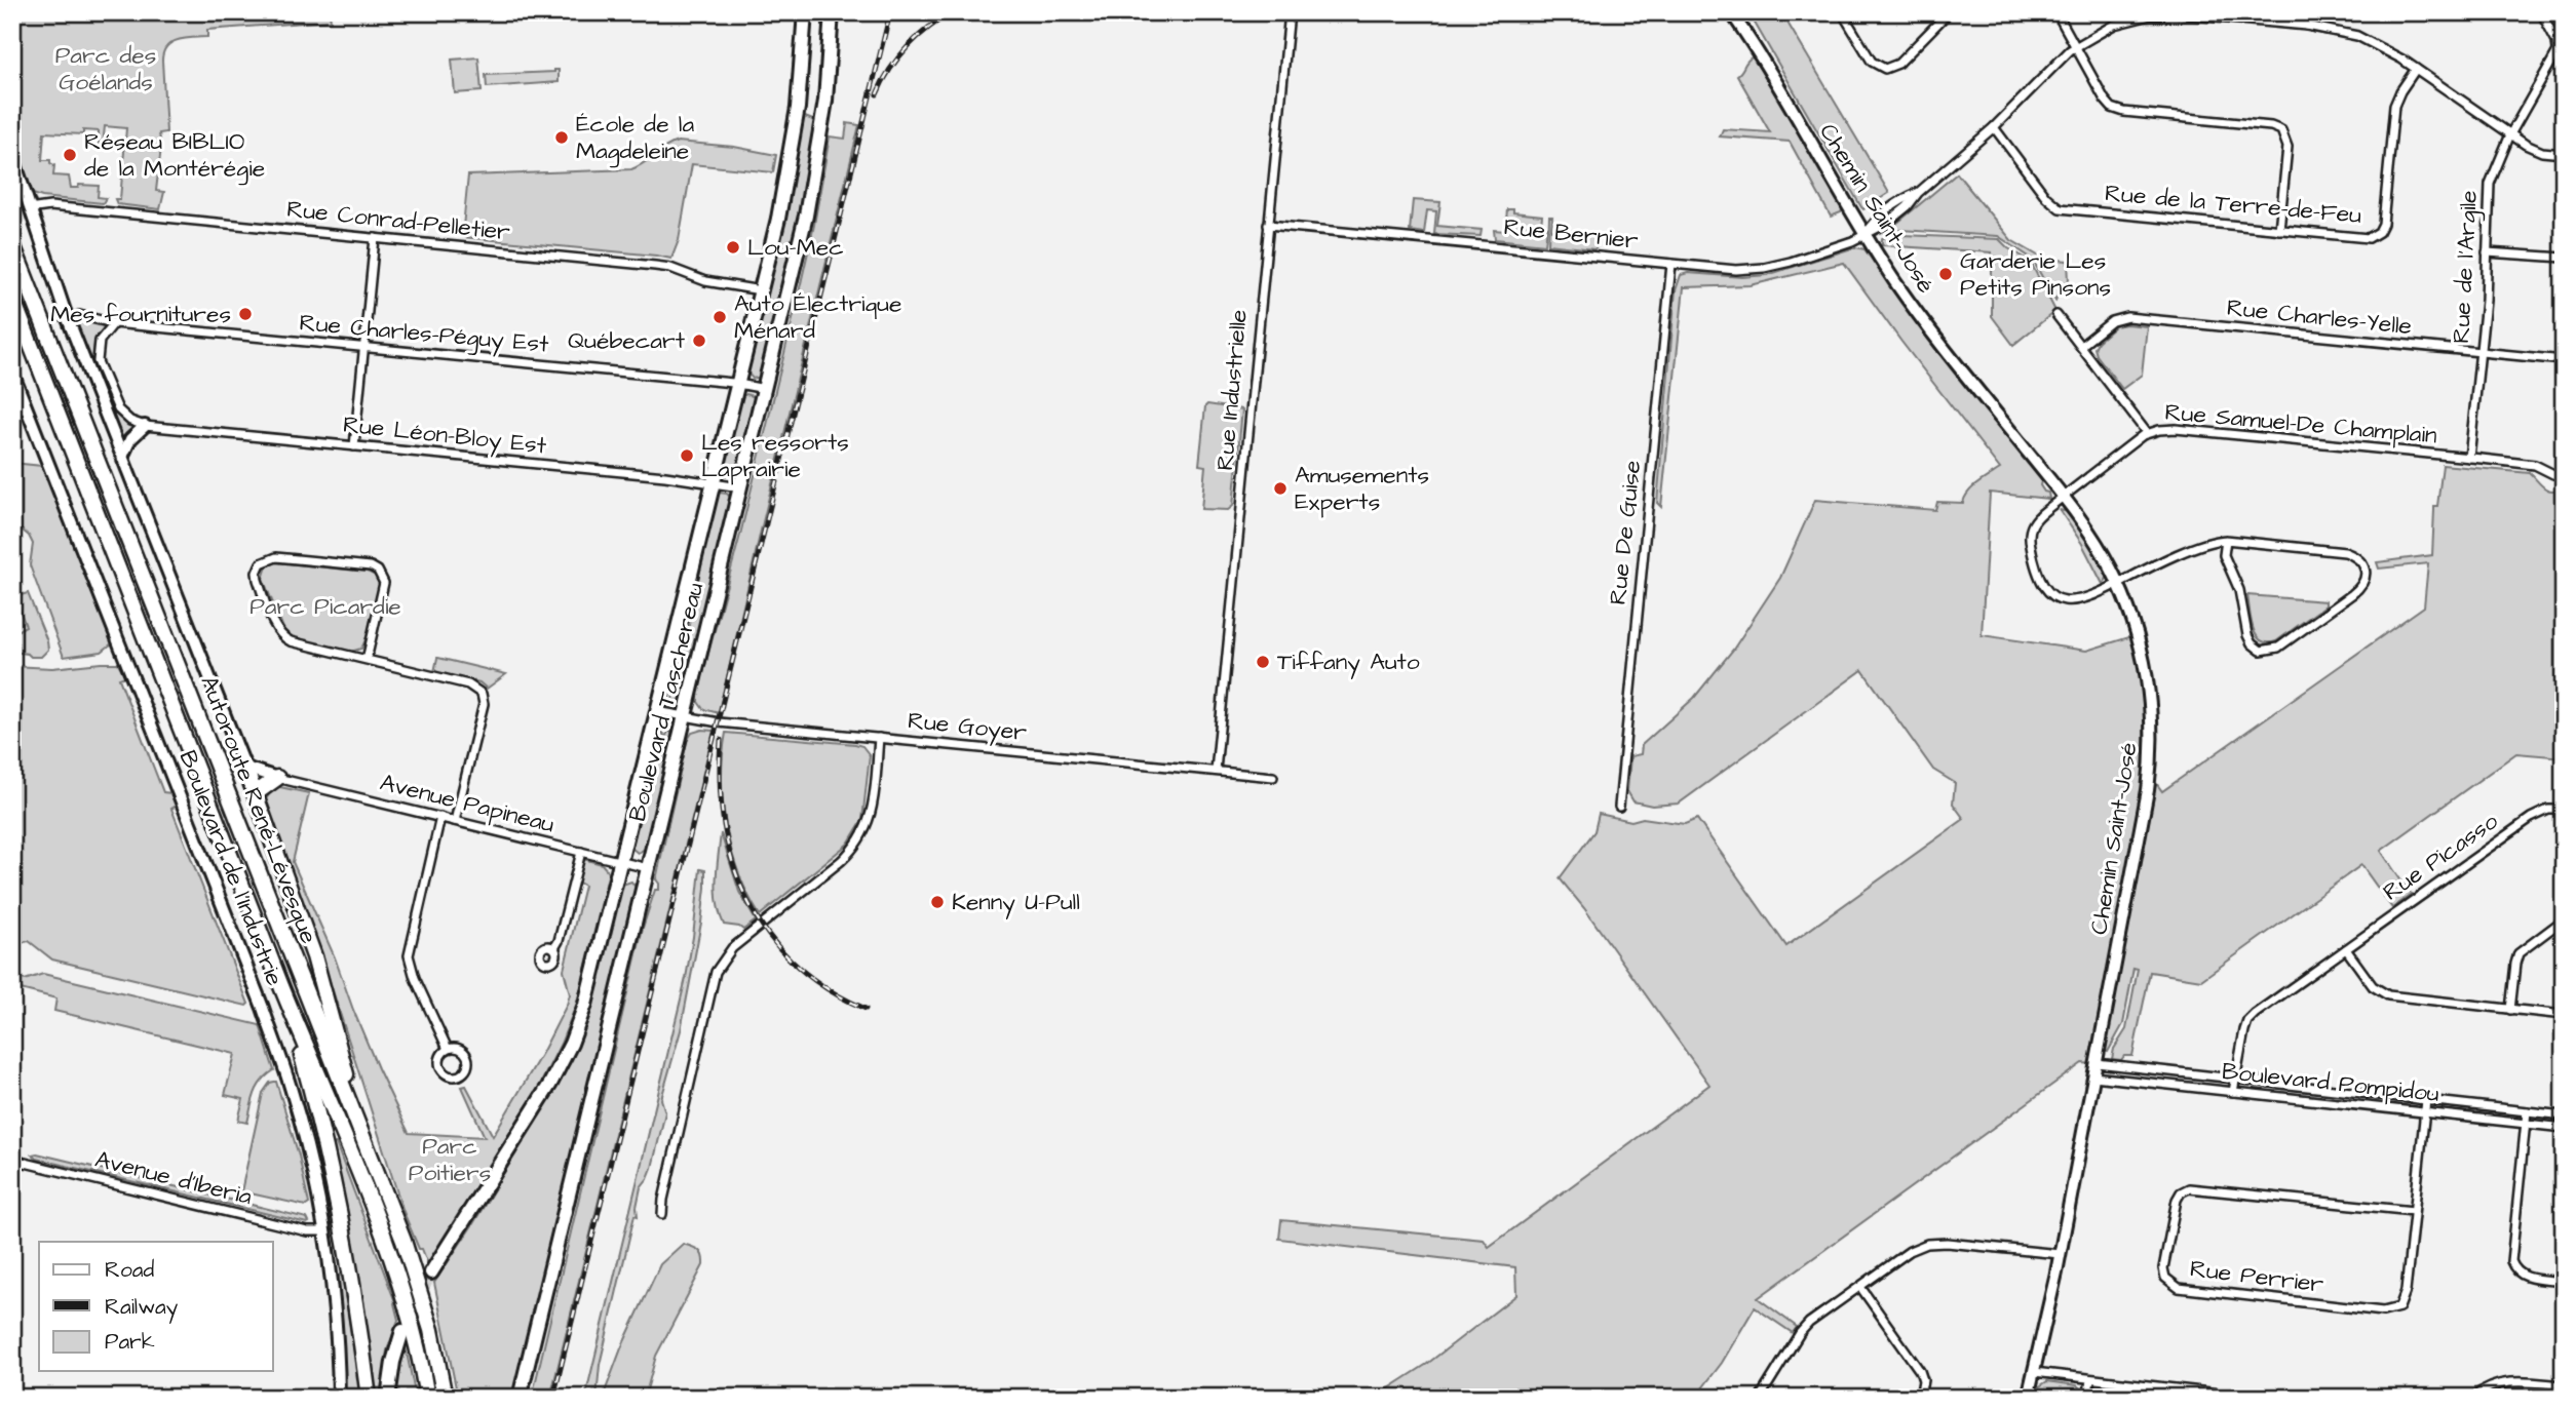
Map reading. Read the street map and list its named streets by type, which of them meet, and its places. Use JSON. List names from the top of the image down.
{
  "streets": {
    "highway": ["Autoroute René-Lévesque"],
    "main road": ["Boulevard Taschereau"],
    "street": [
      "Rue de la Terre-de-Feu",
      "Chemin Saint-José",
      "Rue Conrad-Pelletier",
      "Rue Bernier",
      "Rue de l'Argile",
      "Rue Charles-Yelle",
      "Rue Charles-Péguy Est",
      "Rue Industrielle",
      "Rue Samuel-De Champlain",
      "Rue Léon-Bloy Est",
      "Rue De Guise",
      "Rue Goyer",
      "Avenue Papineau",
      "Rue Picasso",
      "Boulevard de l'Industrie",
      "Boulevard Pompidou",
      "Avenue d'Iberia",
      "Rue Perrier"
    ]
  },
  "crossings": [
    ["Rue de la Terre-de-Feu", "Rue Bernier"],
    ["Chemin Saint-José", "Rue Bernier"],
    ["Chemin Saint-José", "Rue Samuel-De Champlain"],
    ["Chemin Saint-José", "Boulevard Pompidou"],
    ["Rue Conrad-Pelletier", "Boulevard Taschereau"],
    ["Rue Bernier", "Rue de l'Argile"],
    ["Rue Bernier", "Rue Industrielle"],
    ["Rue Bernier", "Rue De Guise"],
    ["Rue de l'Argile", "Rue Charles-Yelle"],
    ["Rue de l'Argile", "Rue Samuel-De Champlain"],
    ["Rue Charles-Péguy Est", "Boulevard Taschereau"],
    ["Rue Industrielle", "Rue Goyer"],
    ["Rue Léon-Bloy Est", "Boulevard Taschereau"],
    ["Boulevard Taschereau", "Rue Goyer"],
    ["Boulevard Taschereau", "Avenue Papineau"],
    ["Rue Picasso", "Boulevard Pompidou"],
    ["Boulevard de l'Industrie", "Avenue d'Iberia"],
    ["Boulevard Pompidou", "Rue Perrier"]
  ],
  "parks": ["Parc des Goélands", "Parc Picardie", "Parc Poitiers"],
  "places": [
    "École de la Magdeleine",
    "Réseau BIBLIO de la Montérégie",
    "Lou-Mec",
    "Garderie Les Petits Pinsons",
    "Mes fournitures",
    "Auto Électrique Ménard",
    "Québecart",
    "Les ressorts Laprairie",
    "Amusements Experts",
    "Tiffany Auto",
    "Kenny U-Pull"
  ],
  "legend": ["Road", "Railway", "Park"]
}
